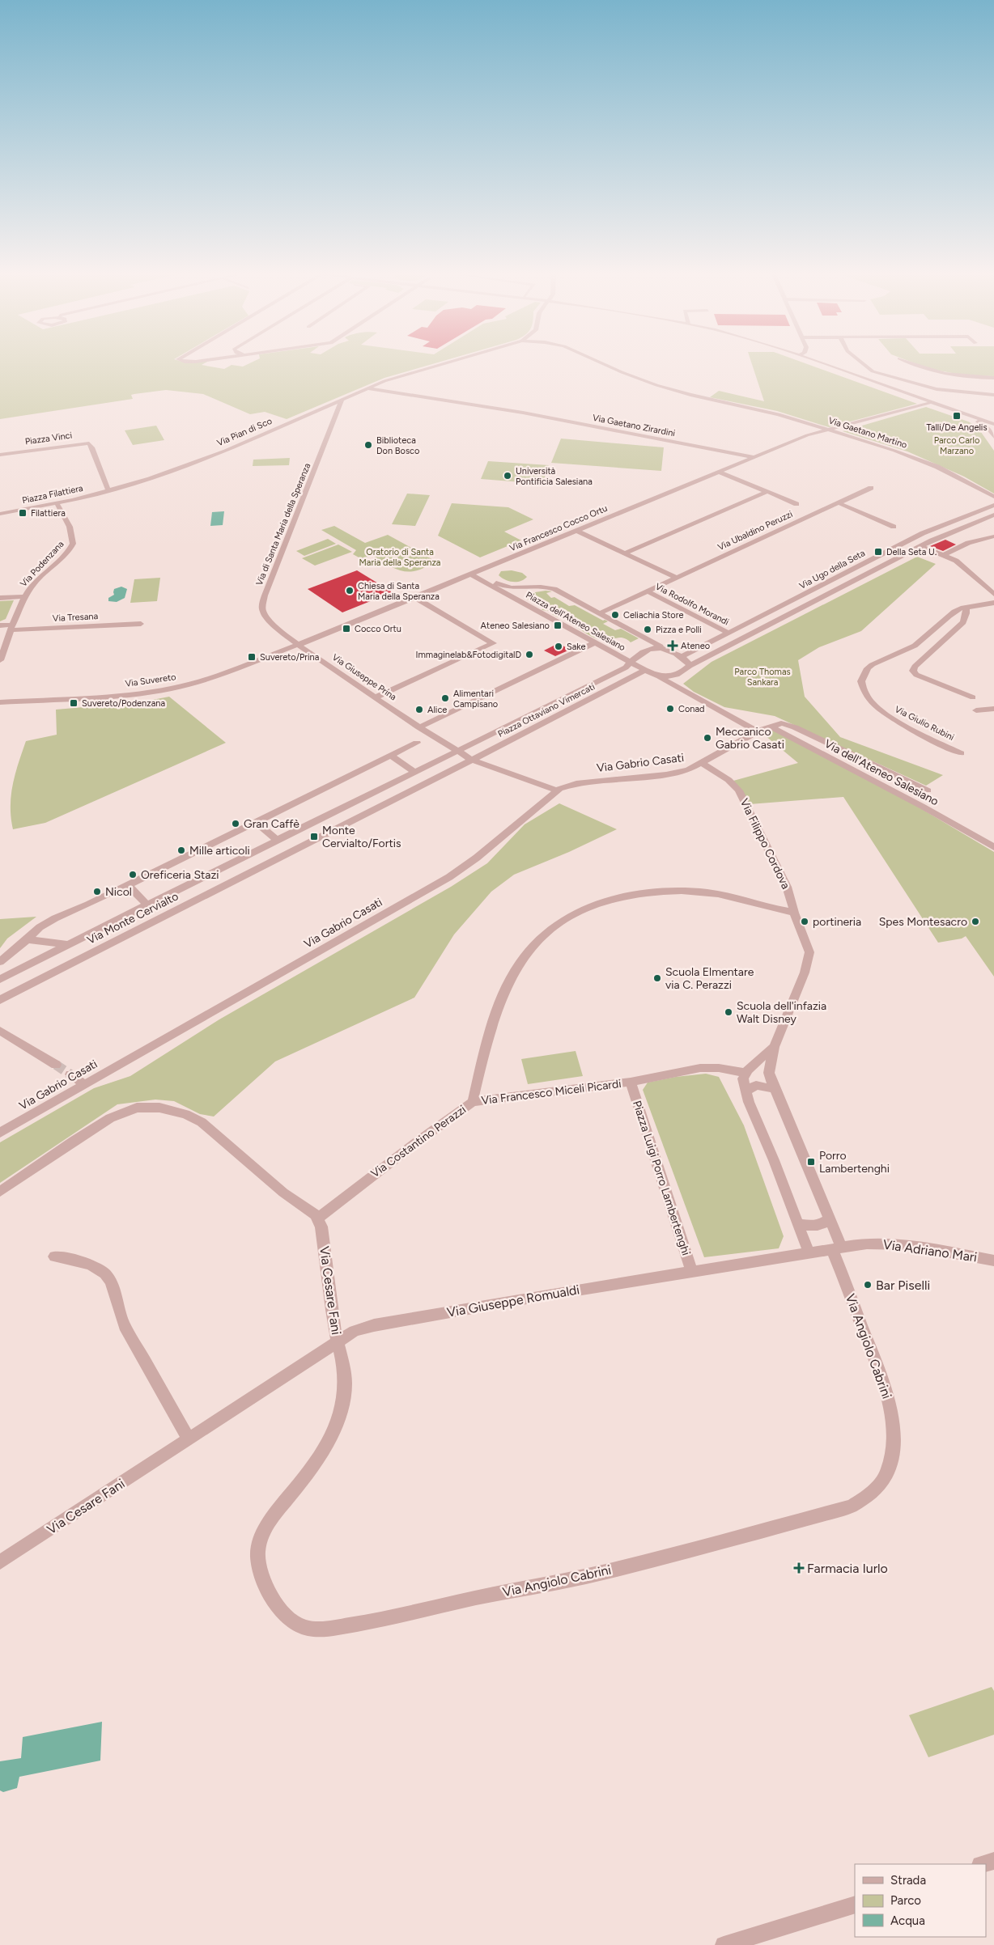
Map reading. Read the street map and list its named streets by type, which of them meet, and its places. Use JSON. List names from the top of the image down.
{
  "streets": {
    "street": [
      "Via Gaetano Zirardini",
      "Via Pian di Sco",
      "Via Gaetano Martino",
      "Piazza Vinci",
      "Piazza Filattiera",
      "Via di Santa Maria della Speranza",
      "Via Francesco Cocco Ortu",
      "Via Ubaldino Peruzzi",
      "Via Podenzana",
      "Via Ugo della Seta",
      "Via Rodolfo Morandi",
      "Via Tresana",
      "Piazza dell'Ateneo Salesiano",
      "Via Giuseppe Prina",
      "Via Suvereto",
      "Piazza Ottaviano Vimercati",
      "Via Giulio Rubini",
      "Via Gabrio Casati",
      "Via dell'Ateneo Salesiano",
      "Via Filippo Cordova",
      "Via Monte Cervialto",
      "Via Francesco Miceli Picardi",
      "Via Costantino Perazzi",
      "Piazza Luigi Porro Lambertenghi",
      "Via Adriano Mari",
      "Via Cesare Fani",
      "Via Giuseppe Romualdi",
      "Via Angiolo Cabrini"
    ]
  },
  "crossings": [
    ["Via Gaetano Zirardini", "Via Pian di Sco"],
    ["Via Gaetano Zirardini", "Via Francesco Cocco Ortu"],
    ["Via Pian di Sco", "Piazza Vinci"],
    ["Via Pian di Sco", "Piazza Filattiera"],
    ["Via Pian di Sco", "Via di Santa Maria della Speranza"],
    ["Via Gaetano Martino", "Via Francesco Cocco Ortu"],
    ["Piazza Vinci", "Piazza Filattiera"],
    ["Piazza Filattiera", "Via Podenzana"],
    ["Via di Santa Maria della Speranza", "Via Francesco Cocco Ortu"],
    ["Via di Santa Maria della Speranza", "Via Giuseppe Prina"],
    ["Via di Santa Maria della Speranza", "Via Suvereto"],
    ["Via Francesco Cocco Ortu", "Piazza dell'Ateneo Salesiano"],
    ["Via Francesco Cocco Ortu", "Via Giuseppe Prina"],
    ["Via Francesco Cocco Ortu", "Via Suvereto"],
    ["Via Ubaldino Peruzzi", "Via Rodolfo Morandi"],
    ["Via Ubaldino Peruzzi", "Piazza dell'Ateneo Salesiano"],
    ["Via Podenzana", "Via Tresana"],
    ["Via Ugo della Seta", "Via Rodolfo Morandi"],
    ["Via Ugo della Seta", "Piazza dell'Ateneo Salesiano"],
    ["Piazza dell'Ateneo Salesiano", "Piazza Ottaviano Vimercati"],
    ["Via Giuseppe Prina", "Via Suvereto"],
    ["Piazza Ottaviano Vimercati", "Via Monte Cervialto"],
    ["Via Gabrio Casati", "Via Filippo Cordova"],
    ["Via Filippo Cordova", "Via Costantino Perazzi"],
    ["Via Francesco Miceli Picardi", "Via Costantino Perazzi"],
    ["Via Francesco Miceli Picardi", "Piazza Luigi Porro Lambertenghi"],
    ["Via Costantino Perazzi", "Via Cesare Fani"],
    ["Piazza Luigi Porro Lambertenghi", "Via Giuseppe Romualdi"],
    ["Via Adriano Mari", "Via Angiolo Cabrini"],
    ["Via Cesare Fani", "Via Giuseppe Romualdi"],
    ["Via Cesare Fani", "Via Angiolo Cabrini"],
    ["Via Giuseppe Romualdi", "Via Angiolo Cabrini"]
  ],
  "parks": ["Parco Carlo Marzano", "Oratorio di Santa Maria della Speranza", "Parco Thomas Sankara"],
  "places": {
    "transit": [
      "Talli/De Angelis",
      "Filattiera",
      "Della Seta U.",
      "Ateneo Salesiano",
      "Cocco Ortu",
      "Suvereto/Prina",
      "Suvereto/Podenzana",
      "Monte Cervialto/Fortis",
      "Porro Lambertenghi"
    ],
    "other": [
      "Biblioteca Don Bosco",
      "Università Pontificia Salesiana",
      "Chiesa di Santa Maria della Speranza",
      "Celiachia Store",
      "Pizza e Polli",
      "Sake",
      "Immaginelab&FotodigitalD",
      "Alimentari Campisano",
      "Conad",
      "Alice",
      "Meccanico Gabrio Casati",
      "Gran Caffè",
      "Mille articoli",
      "Oreficeria Stazi",
      "Nicol",
      "portineria",
      "Spes Montesacro",
      "Scuola Elmentare via C. Perazzi",
      "Scuola dell'infazia Walt Disney",
      "Bar Piselli"
    ],
    "health": ["Ateneo", "Farmacia Iurlo"]
  },
  "legend": ["Strada", "Parco", "Acqua"]
}
